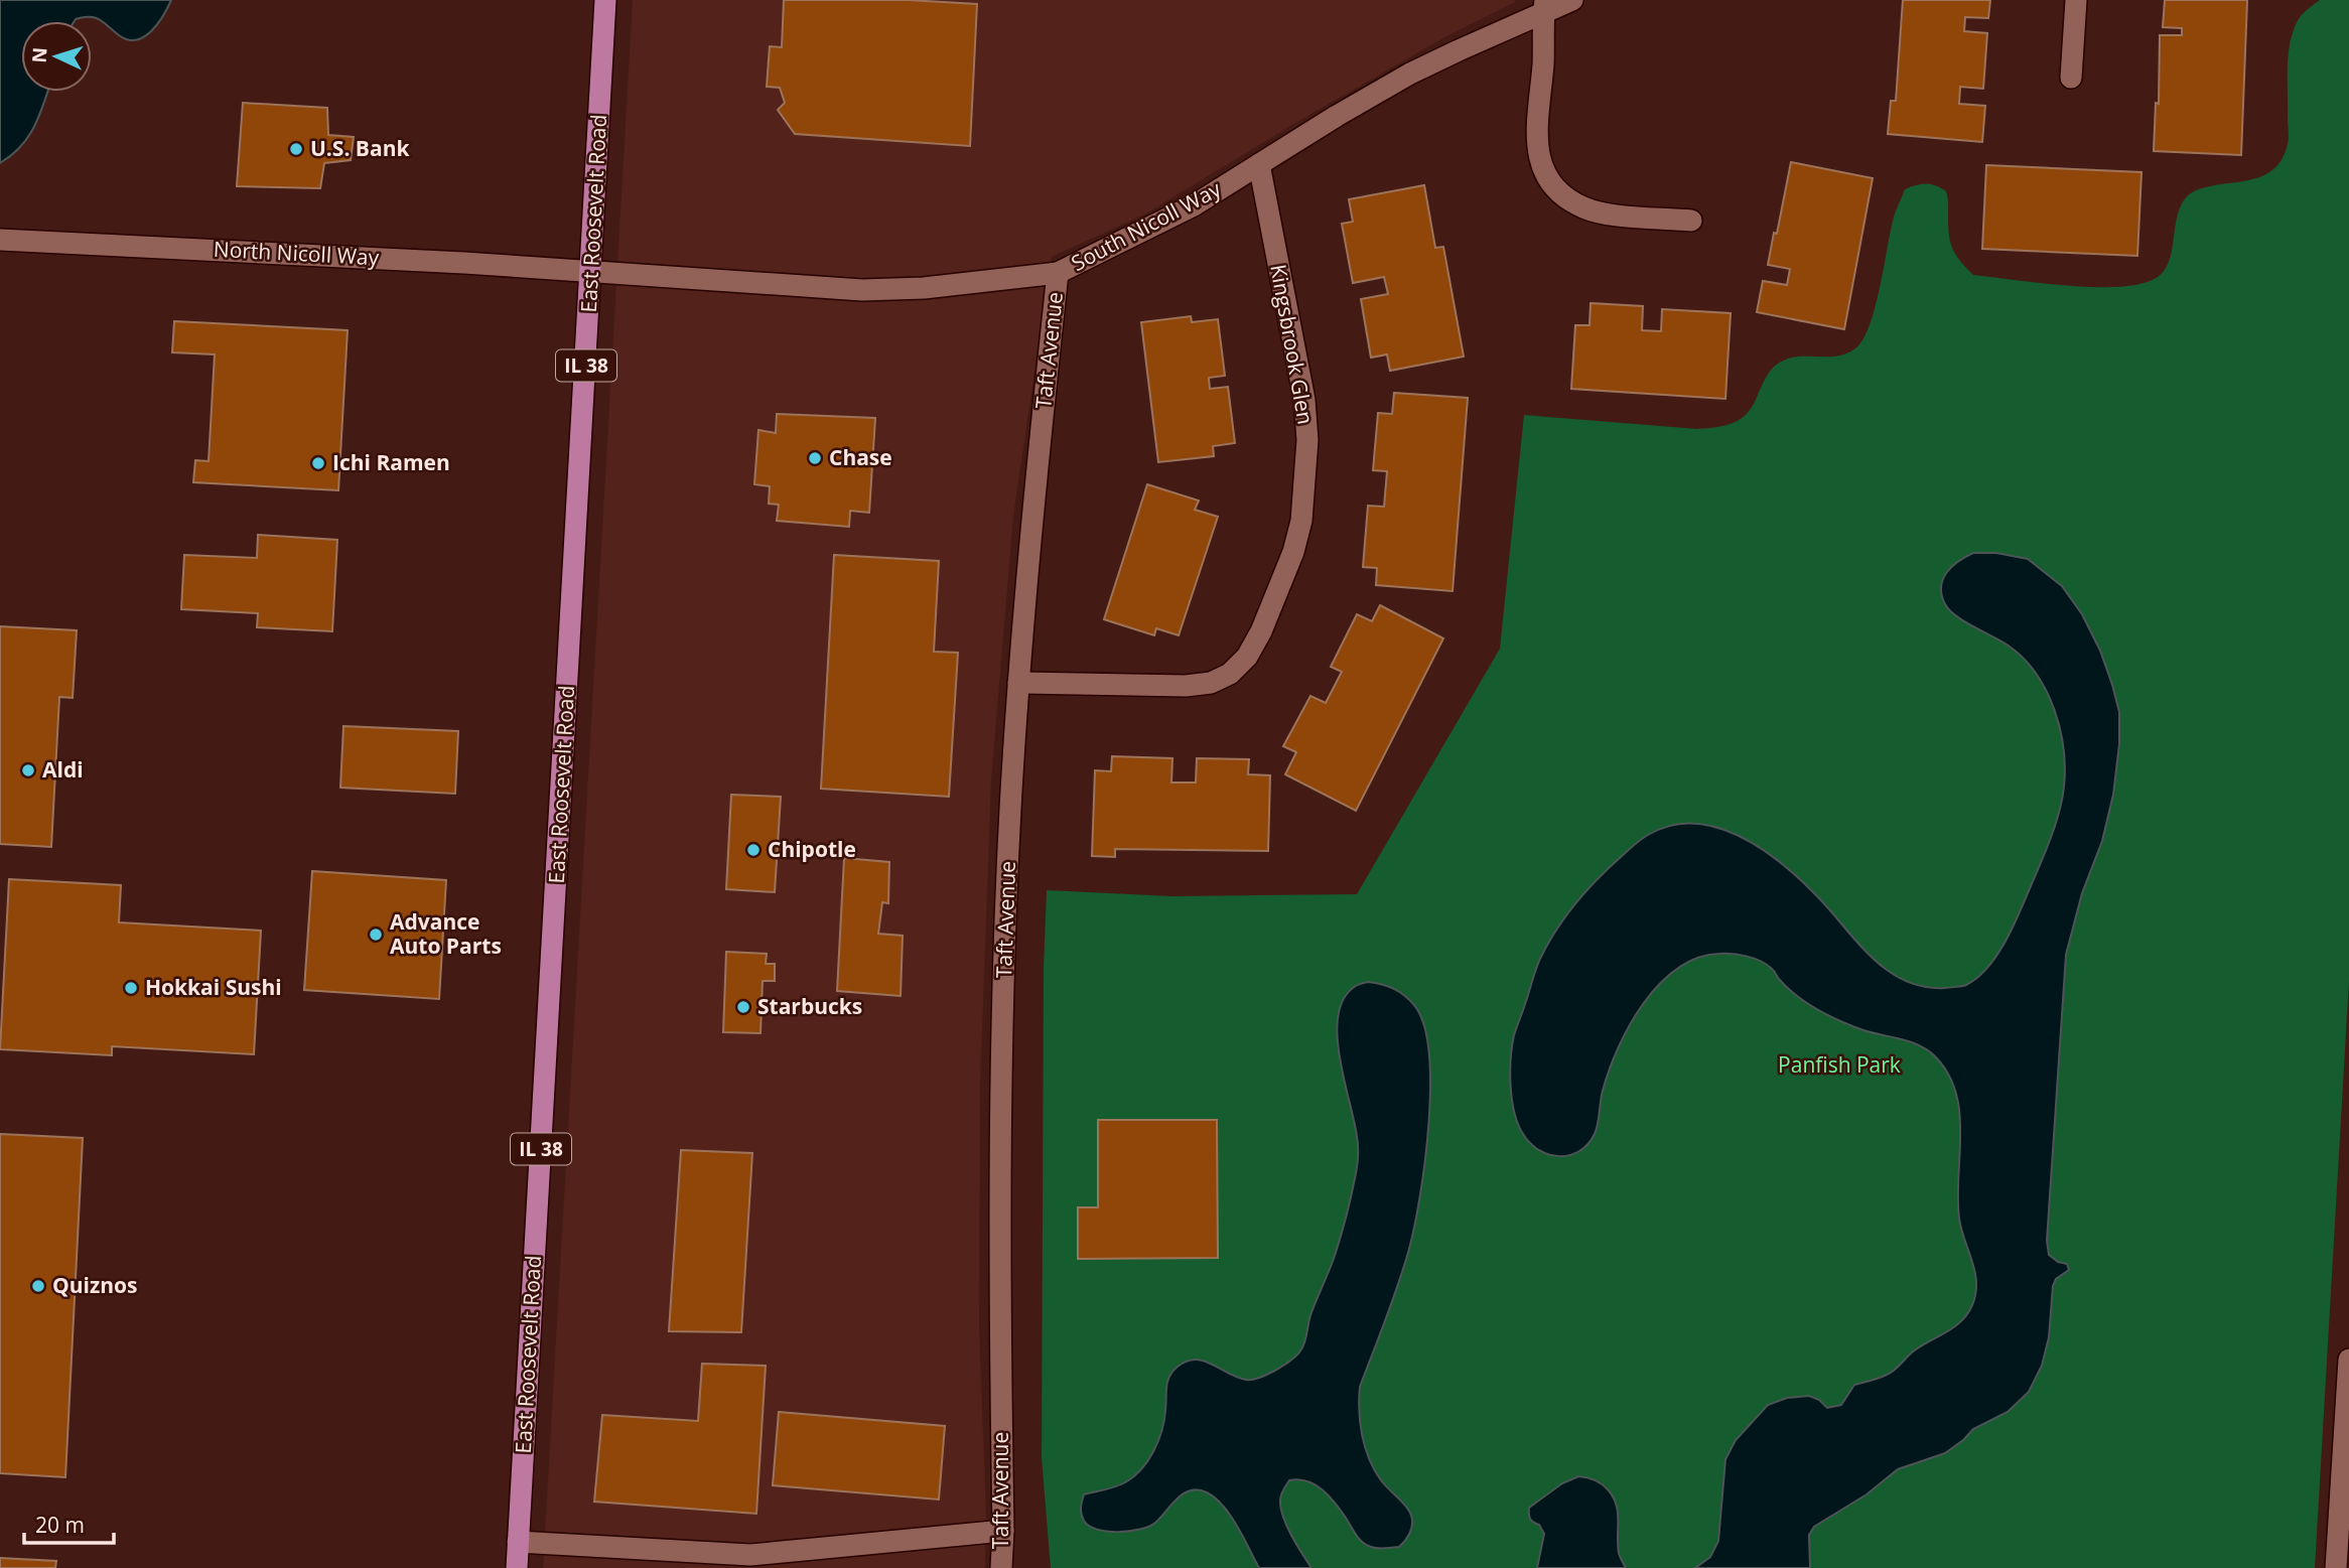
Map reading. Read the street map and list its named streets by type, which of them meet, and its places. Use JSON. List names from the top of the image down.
{
  "streets": {
    "main road": ["East Roosevelt Road", "IL 38"],
    "street": [
      "South Nicoll Way",
      "North Nicoll Way",
      "Kingsbrook Glen",
      "Taft Avenue"
    ]
  },
  "crossings": [
    ["East Roosevelt Road", "South Nicoll Way"],
    ["East Roosevelt Road", "North Nicoll Way"],
    ["South Nicoll Way", "North Nicoll Way"],
    ["South Nicoll Way", "Kingsbrook Glen"],
    ["South Nicoll Way", "Taft Avenue"],
    ["Kingsbrook Glen", "Taft Avenue"]
  ],
  "parks": ["Panfish Park"],
  "places": [
    "U.S. Bank",
    "Chase",
    "Ichi Ramen",
    "Aldi",
    "Chipotle",
    "Advance Auto Parts",
    "Hokkai Sushi",
    "Starbucks",
    "Quiznos"
  ],
  "scale_bar": "20 m",
  "north": "left"
}
